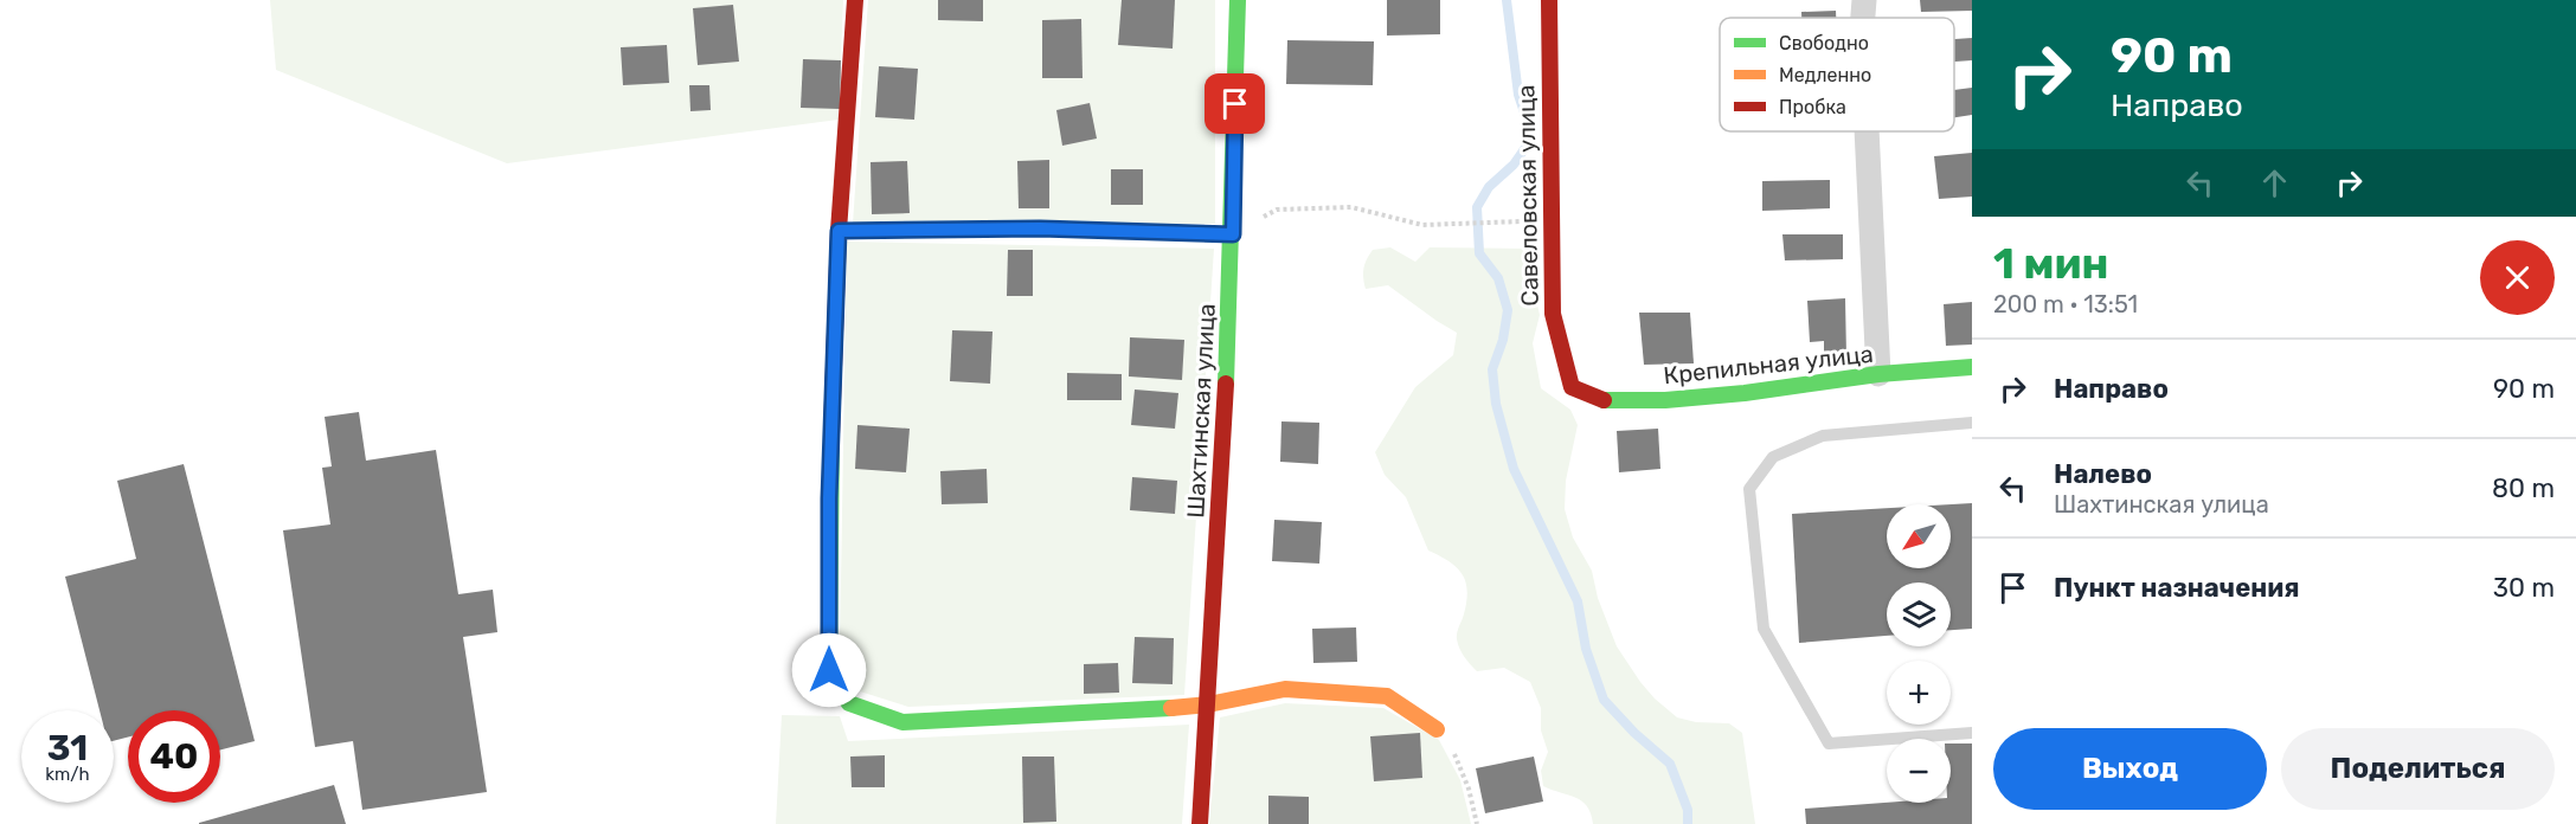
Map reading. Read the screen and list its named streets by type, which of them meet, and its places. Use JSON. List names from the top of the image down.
{
  "streets": {
    "street": ["Савеловская улица", "Крепильная улица", "Шахтинская улица"]
  },
  "crossings": [
    ["Савеловская улица", "Крепильная улица"]
  ],
  "legend": ["Свободно", "Медленно", "Пробка"],
  "north": "bottom left",
  "page": {
    "turn": ["90 m", "Направо"],
    "heading": ["1 мин", "200 m · 13:51"],
    "list": [
      {
        "name": "Направо",
        "value": "90 m"
      },
      {
        "name": "Налево",
        "note": "Шахтинская улица",
        "value": "80 m"
      },
      {
        "name": "Пункт назначения",
        "value": "30 m"
      }
    ],
    "map_buttons": ["+", "−"],
    "speed": "31 km/h",
    "limit": "40",
    "buttons": ["Выход", "Поделиться"]
  }
}
